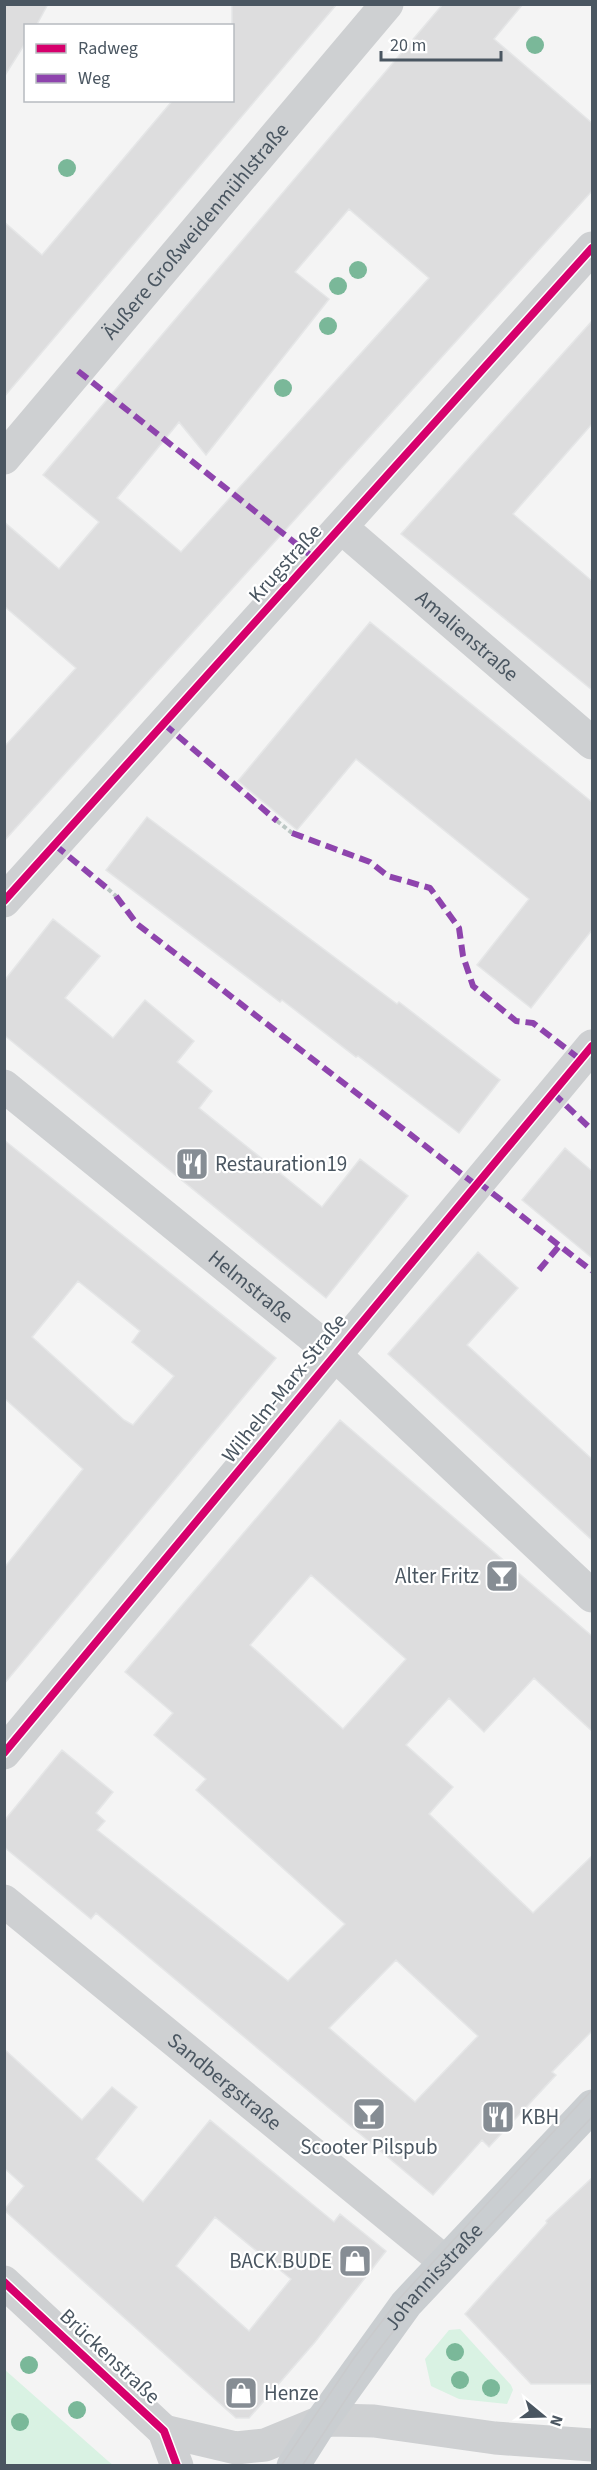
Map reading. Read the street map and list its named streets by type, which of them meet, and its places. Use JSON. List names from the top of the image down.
{
  "streets": {
    "main road": ["Johannisstraße"],
    "street": [
      "Äußere Großweidenmühlstraße",
      "Krugstraße",
      "Amalienstraße",
      "Helmstraße",
      "Wilhelm-Marx-Straße",
      "Sandbergstraße",
      "Brückenstraße"
    ]
  },
  "crossings": [
    ["Krugstraße", "Amalienstraße"],
    ["Helmstraße", "Wilhelm-Marx-Straße"],
    ["Sandbergstraße", "Johannisstraße"],
    ["Johannisstraße", "Brückenstraße"]
  ],
  "places": {
    "restaurant": ["Restauration19", "KBH"],
    "bar": ["Alter Fritz", "Scooter Pilspub"],
    "shop": ["BACK.BUDE", "Henze"]
  },
  "legend": ["Radweg", "Weg"],
  "scale_bar": "20 m",
  "north": "right"
}
